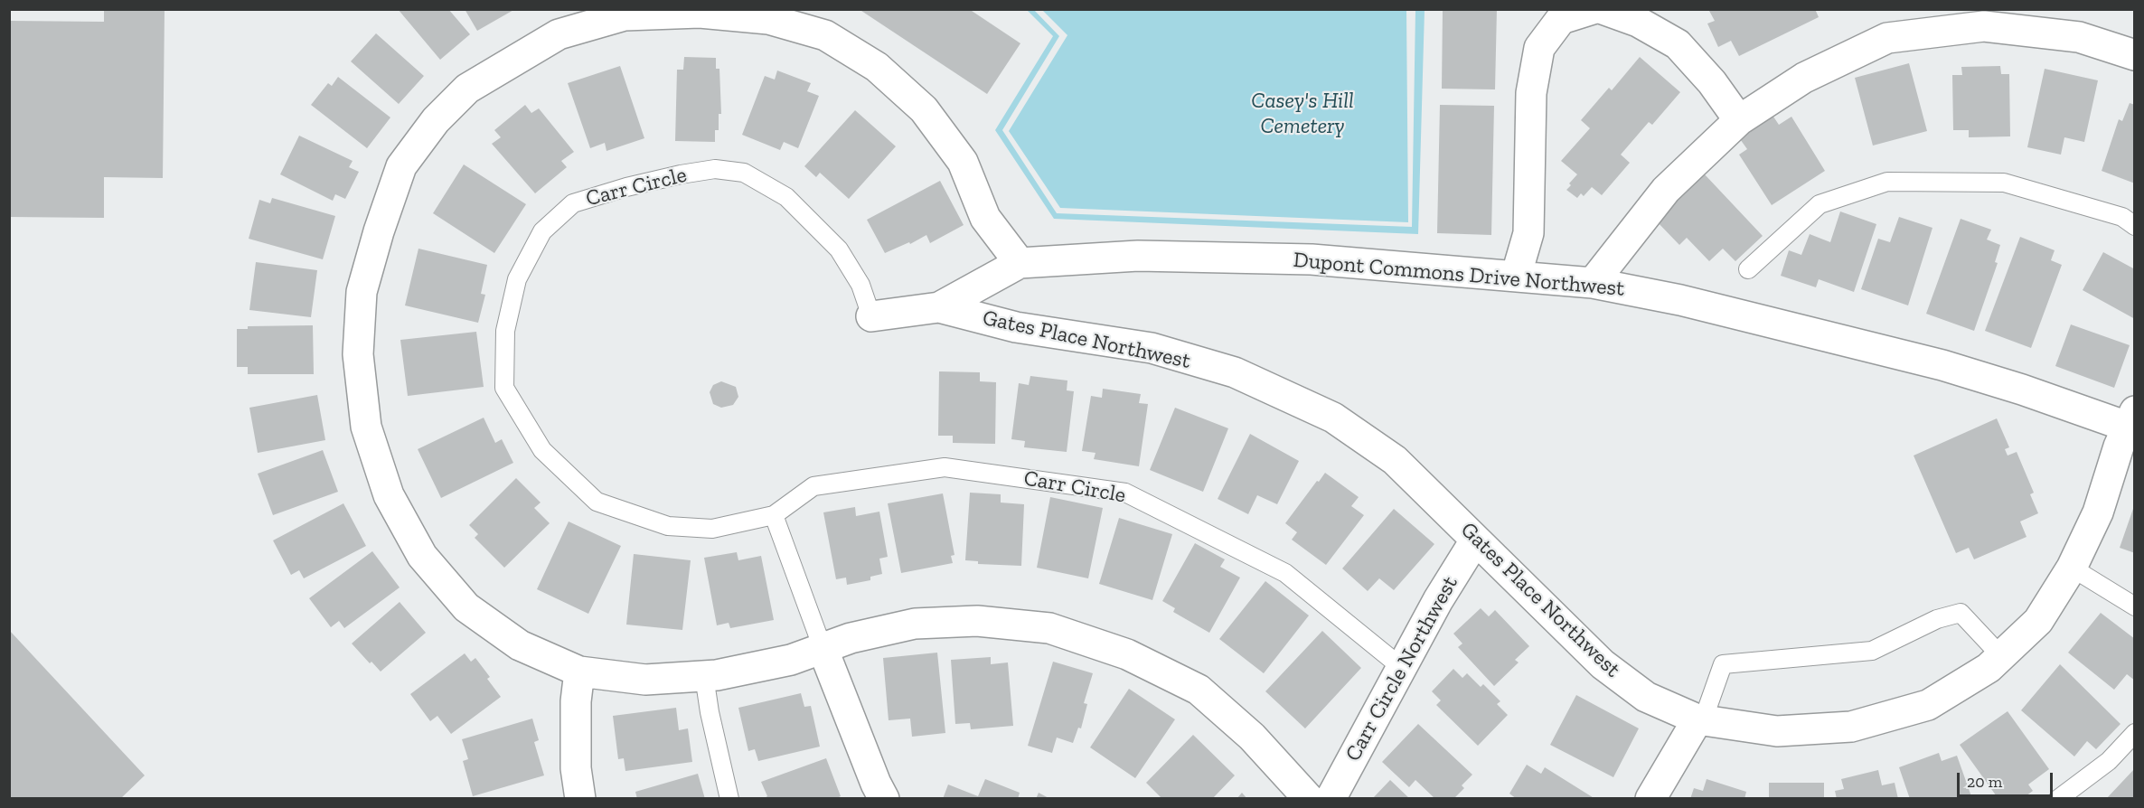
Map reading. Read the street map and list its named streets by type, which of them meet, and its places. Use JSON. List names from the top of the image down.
{
  "streets": {
    "street": ["Dupont Commons Drive Northwest", "Gates Place Northwest", "Carr Circle Northwest"],
    "lane": ["Carr Circle"]
  },
  "crossings": [
    ["Carr Circle", "Gates Place Northwest"],
    ["Carr Circle", "Carr Circle Northwest"],
    ["Dupont Commons Drive Northwest", "Gates Place Northwest"],
    ["Gates Place Northwest", "Carr Circle Northwest"]
  ],
  "parks": ["Casey's Hill Cemetery"],
  "scale_bar": "20 m"
}
